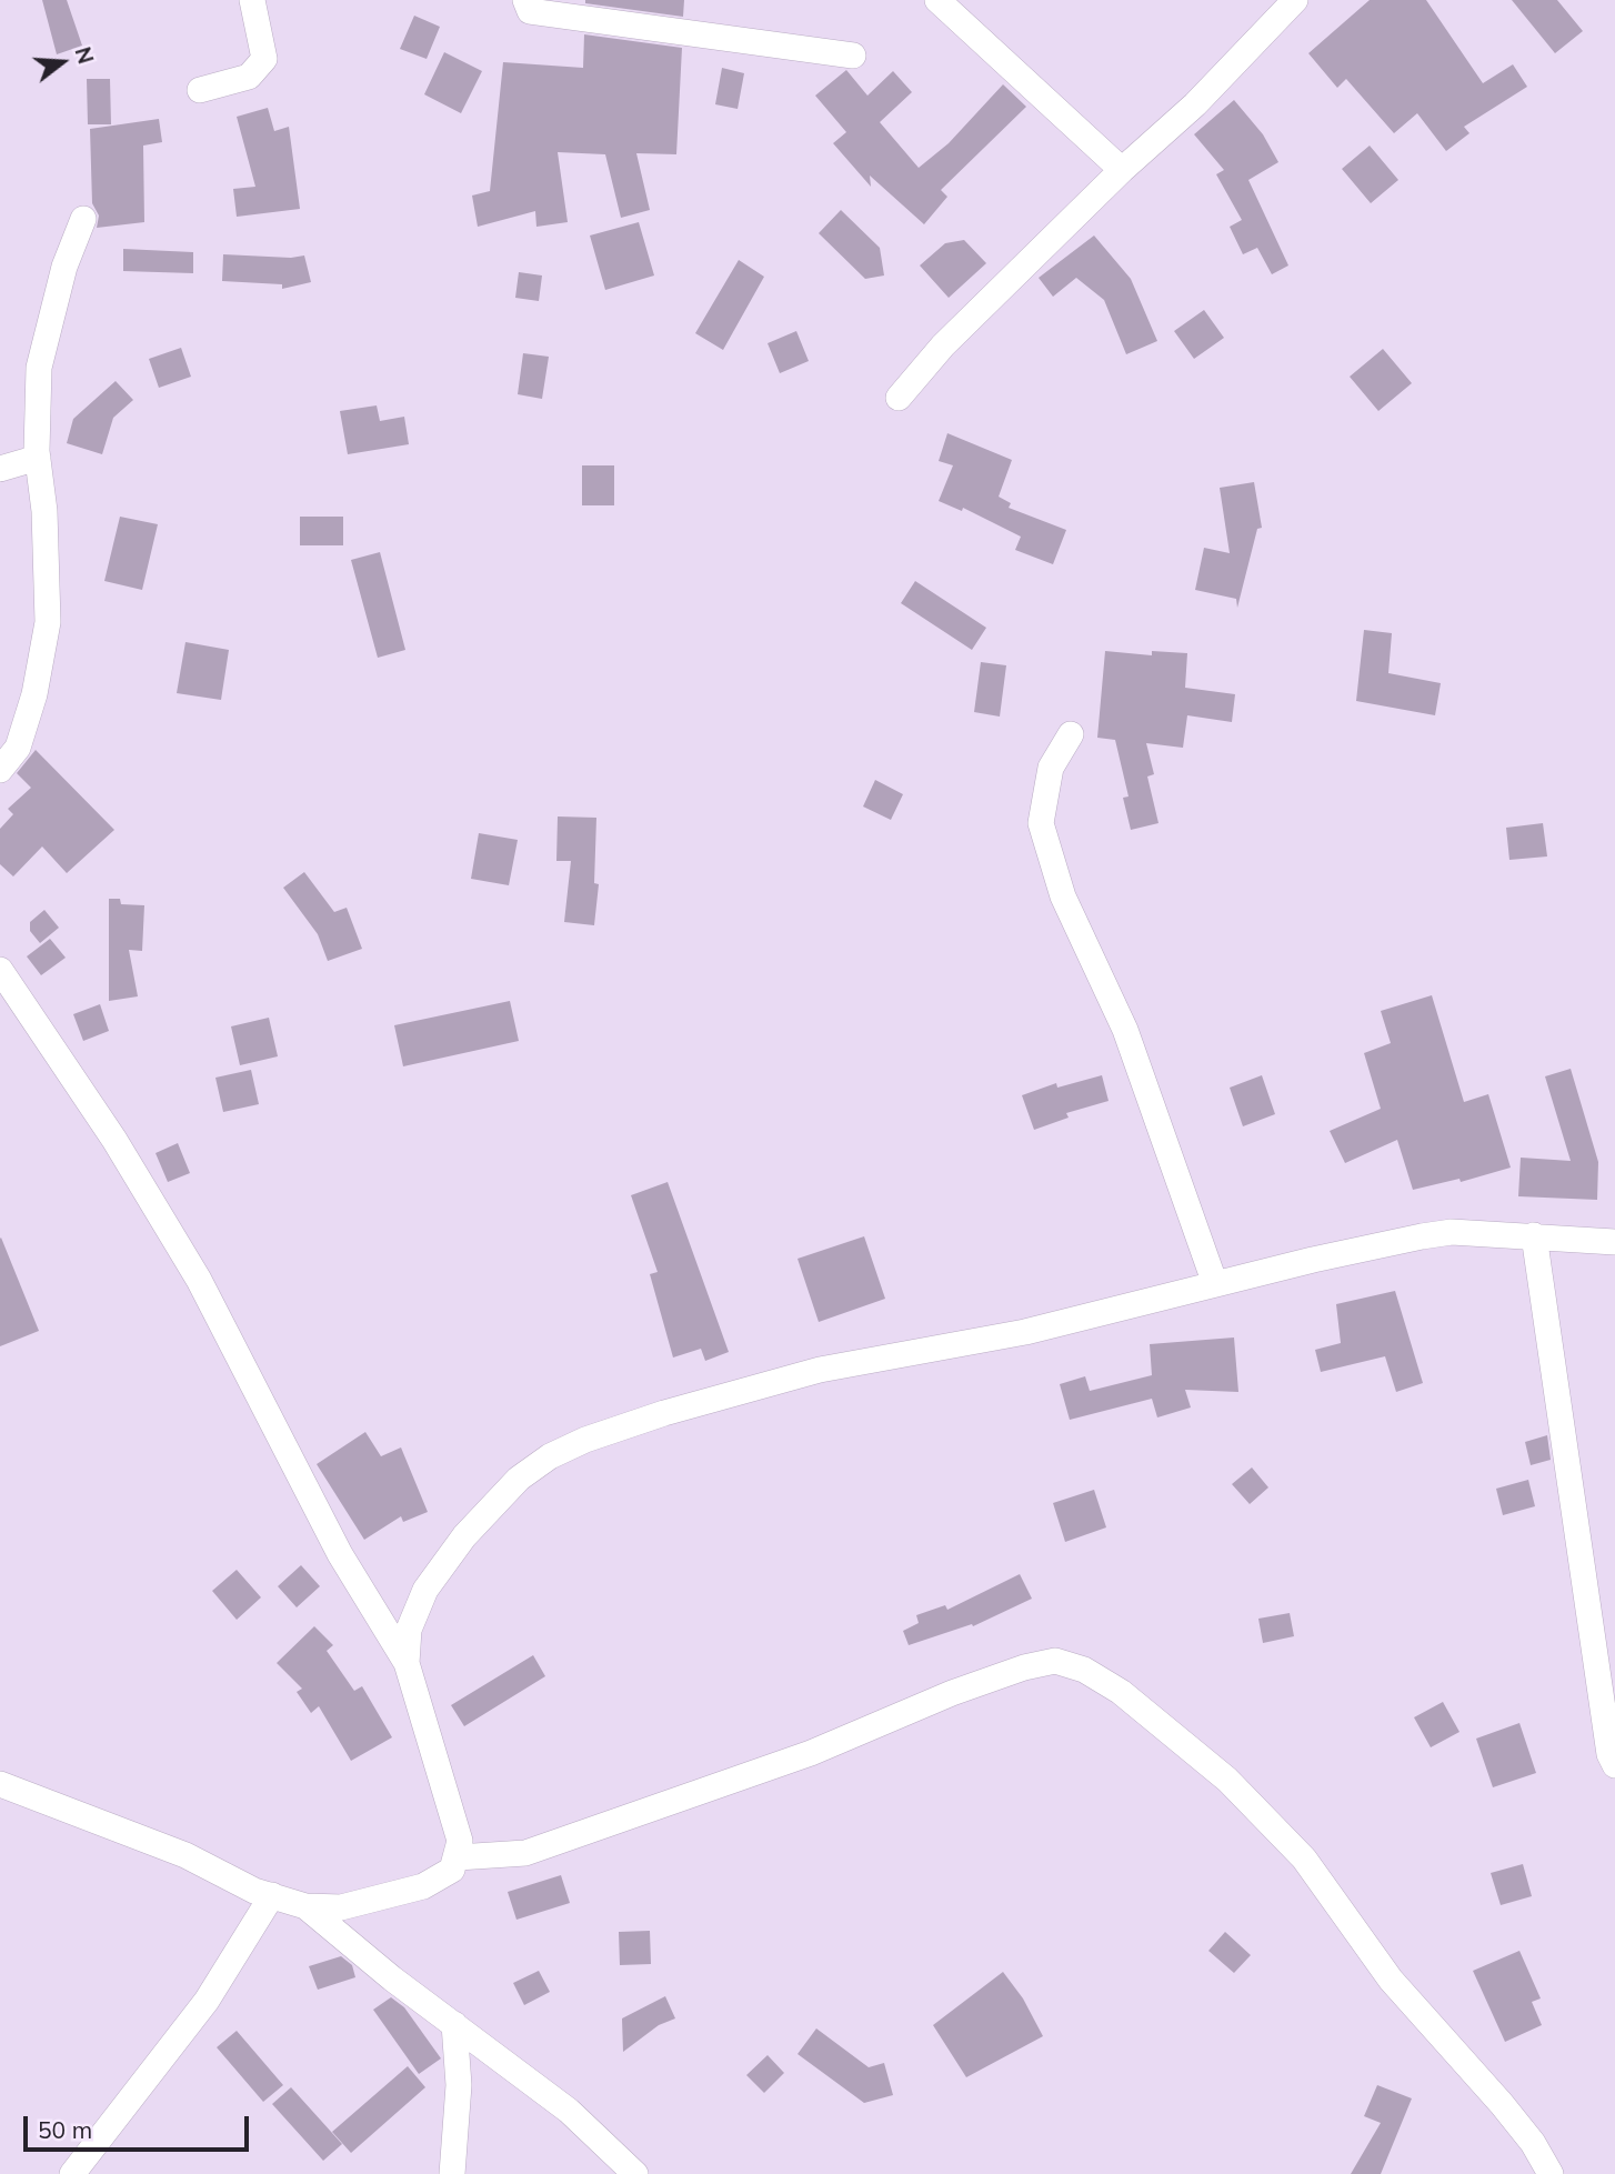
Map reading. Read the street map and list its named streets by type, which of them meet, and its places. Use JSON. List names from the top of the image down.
{
  "scale_bar": "50 m",
  "north": "right"
}
